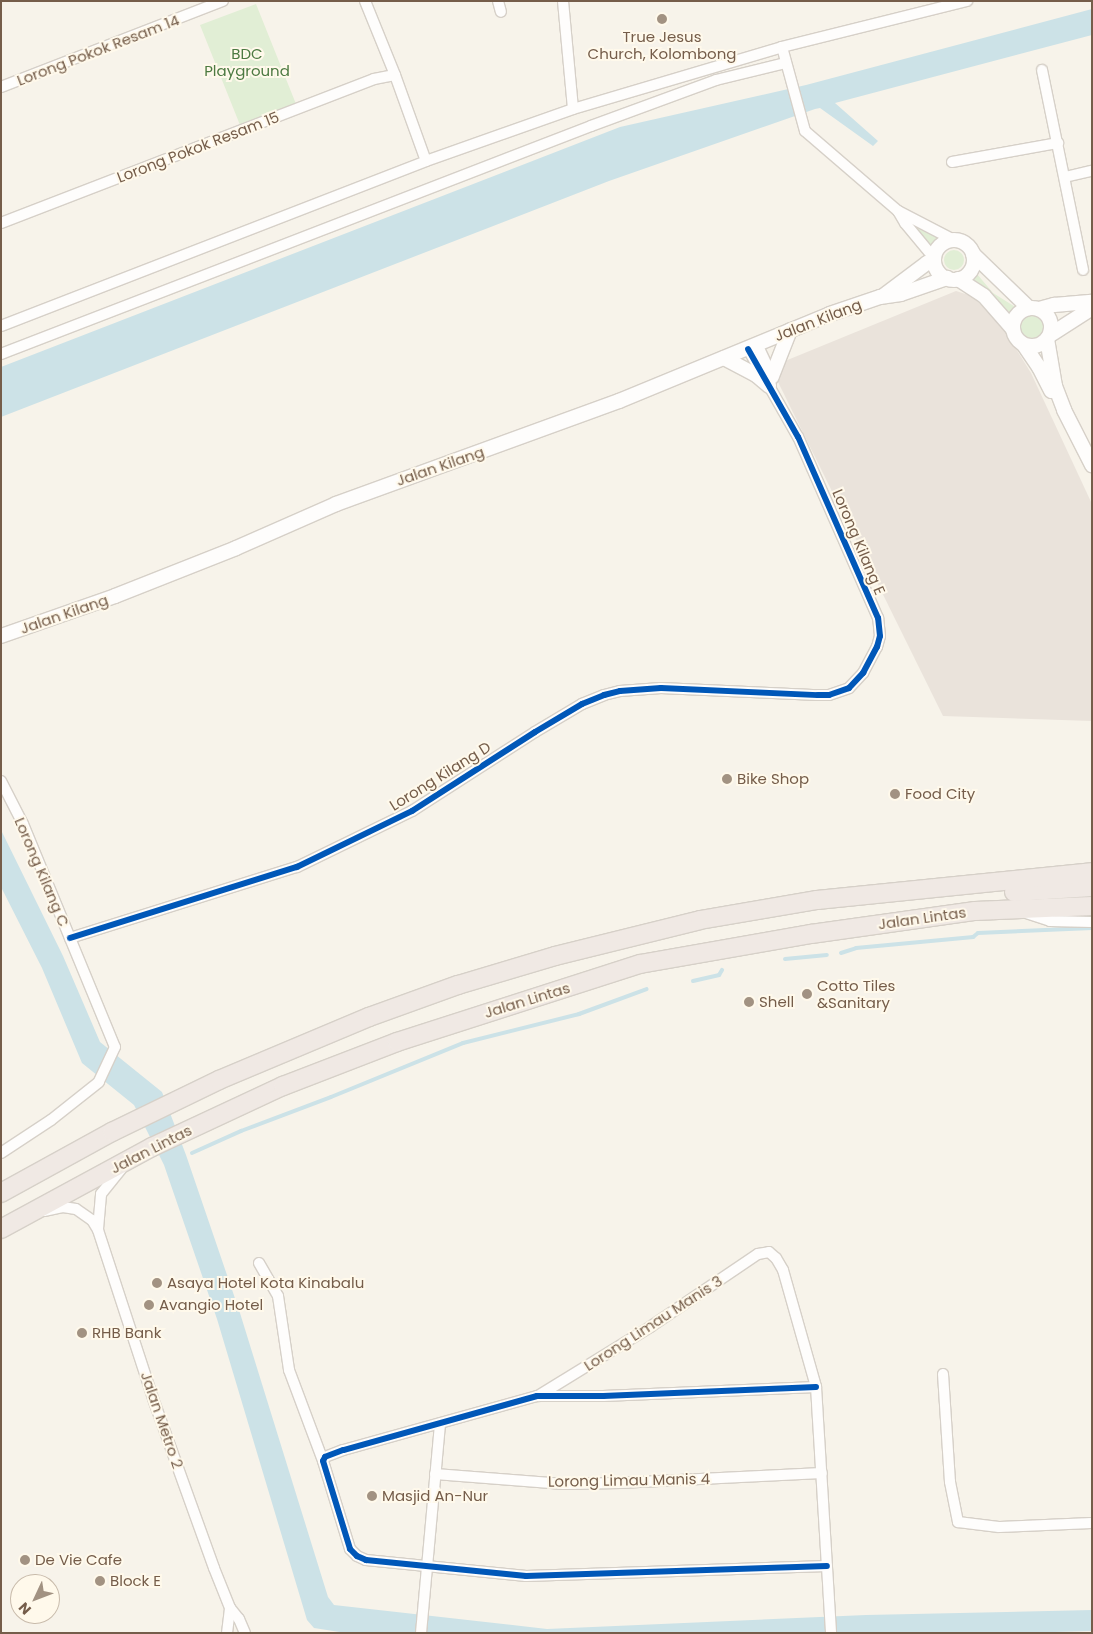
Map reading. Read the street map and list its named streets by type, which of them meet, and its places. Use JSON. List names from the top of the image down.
{
  "streets": {
    "highway": ["Jalan Lintas"],
    "street": [
      "Lorong Pokok Resam 14",
      "Lorong Pokok Resam 15",
      "Jalan Kilang",
      "Lorong Kilang E",
      "Lorong Kilang D",
      "Lorong Kilang C",
      "Lorong Limau Manis 3",
      "Jalan Metro 2",
      "Lorong Limau Manis 4"
    ]
  },
  "crossings": [
    ["Jalan Kilang", "Lorong Kilang E"],
    ["Lorong Kilang E", "Lorong Kilang D"],
    ["Lorong Kilang D", "Lorong Kilang C"],
    ["Jalan Lintas", "Jalan Metro 2"]
  ],
  "parks": ["BDC Playground"],
  "places": [
    "True Jesus Church, Kolombong",
    "Bike Shop",
    "Food City",
    "Cotto Tiles &Sanitary",
    "Shell",
    "Asaya Hotel Kota Kinabalu",
    "Avangio Hotel",
    "RHB Bank",
    "Masjid An-Nur",
    "De Vie Cafe",
    "Block E"
  ],
  "north": "bottom left"
}
